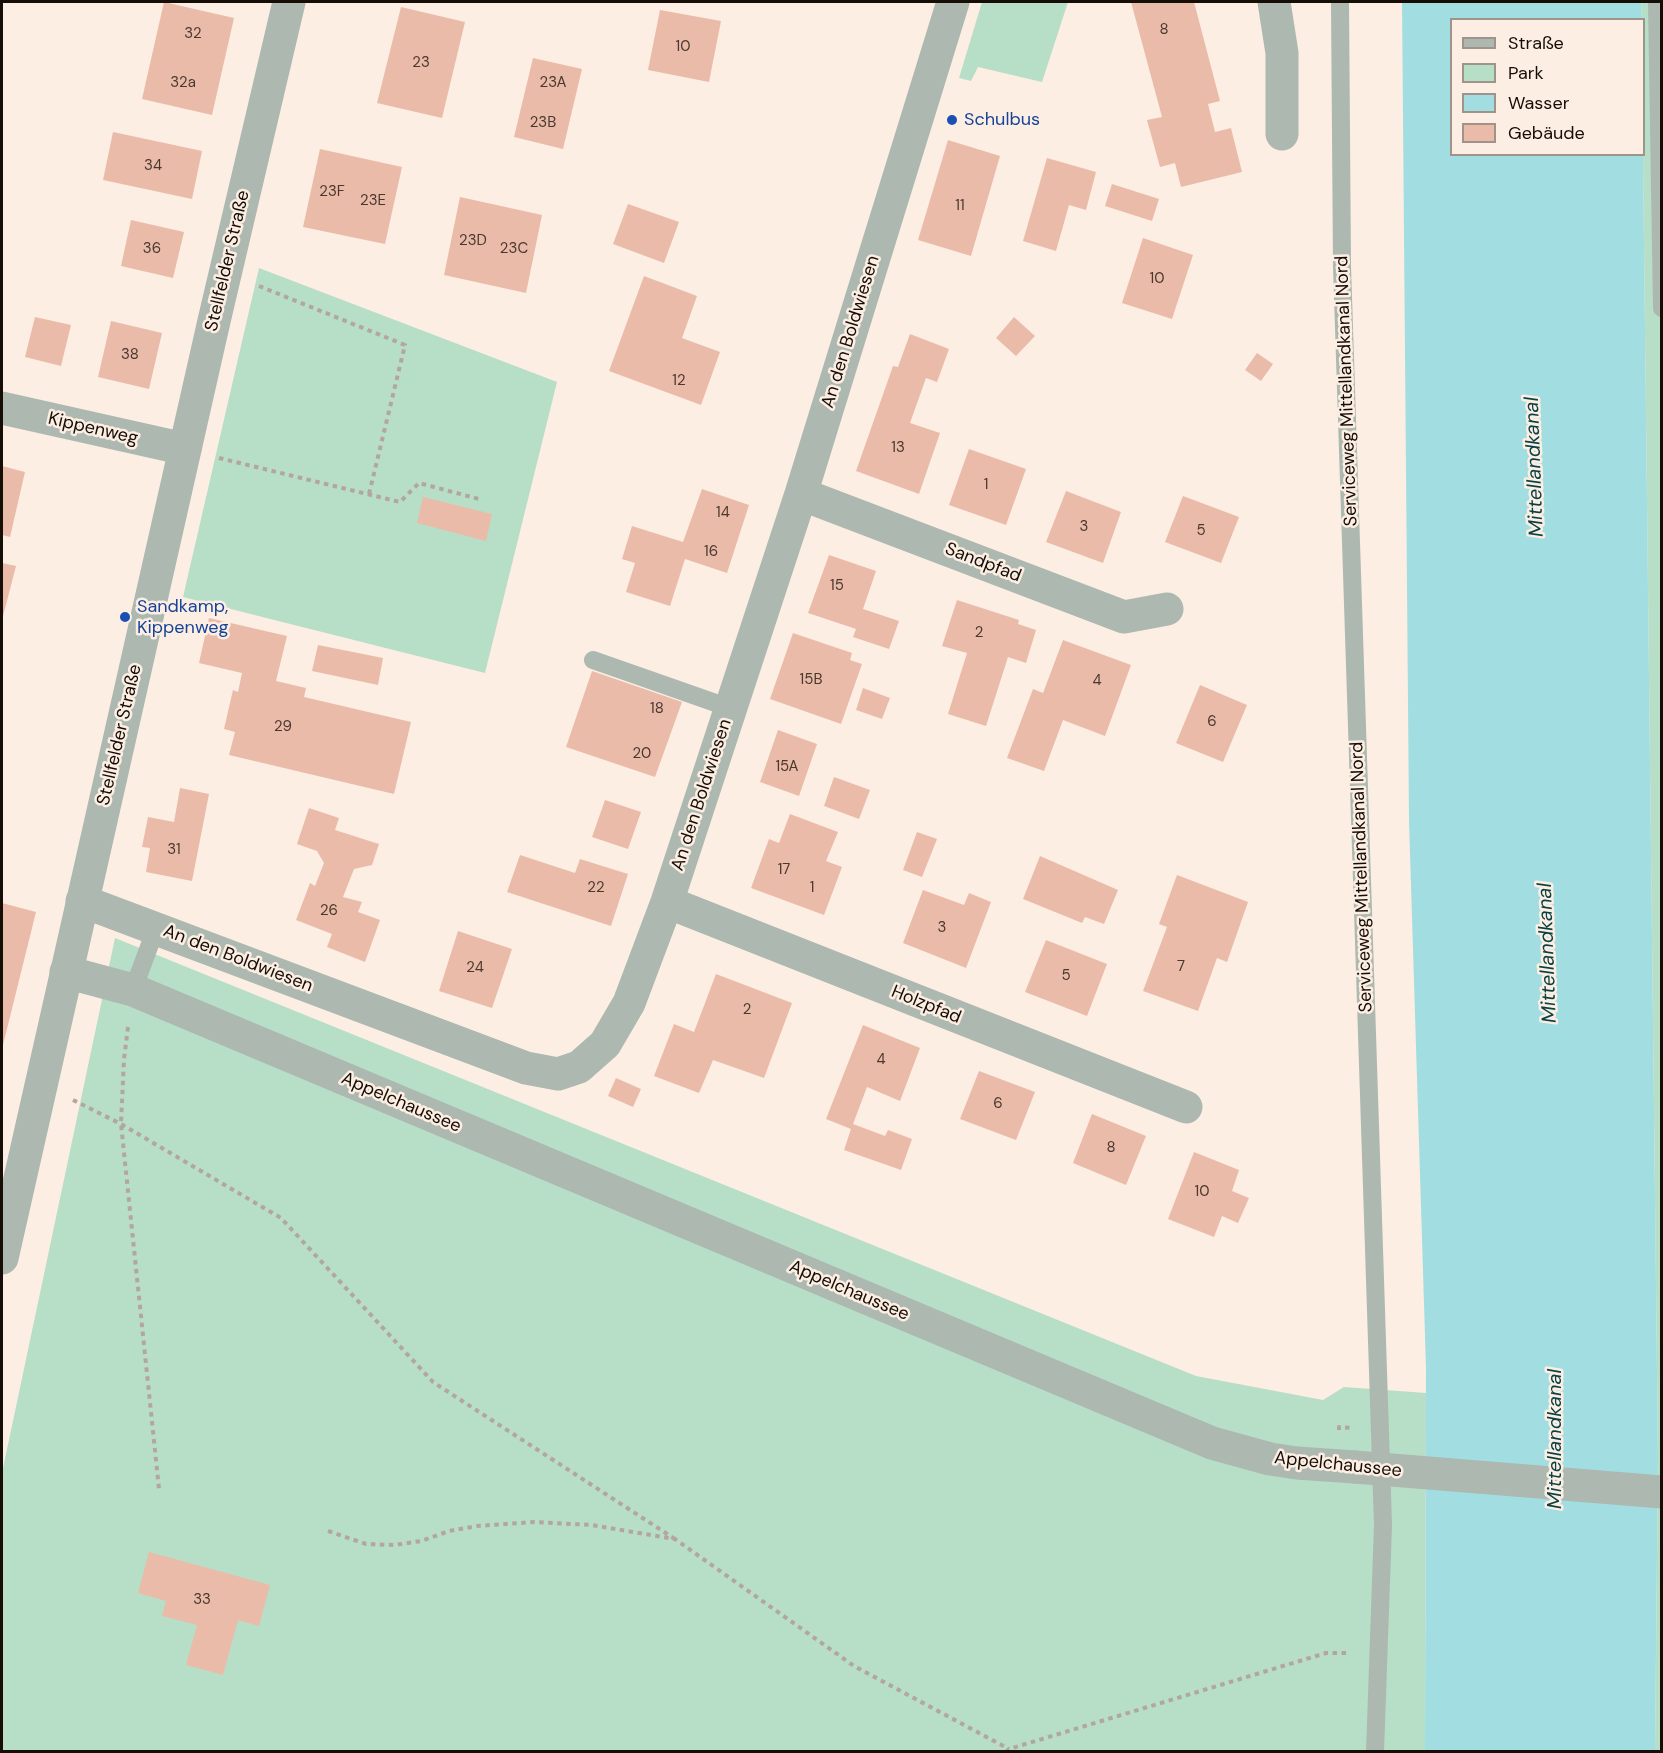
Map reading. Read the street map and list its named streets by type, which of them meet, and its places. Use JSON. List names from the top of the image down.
{
  "streets": {
    "street": [
      "Stellfelder Straße",
      "An den Boldwiesen",
      "Kippenweg",
      "Sandpfad",
      "Holzpfad",
      "Appelchaussee"
    ],
    "lane": ["Serviceweg Mittellandkanal Nord"]
  },
  "crossings": [
    ["Stellfelder Straße", "An den Boldwiesen"],
    ["Stellfelder Straße", "Kippenweg"],
    ["Stellfelder Straße", "Appelchaussee"],
    ["An den Boldwiesen", "Sandpfad"],
    ["An den Boldwiesen", "Holzpfad"]
  ],
  "water": ["Mittellandkanal"],
  "places": ["Schulbus", "Sandkamp, Kippenweg"],
  "house_numbers": [
    "8",
    "32",
    "10",
    "23",
    "32a",
    "23A",
    "23B",
    "34",
    "23F",
    "23E",
    "11",
    "23D",
    "36",
    "23C",
    "10",
    "38",
    "12",
    "13",
    "1",
    "14",
    "3",
    "5",
    "16",
    "15",
    "2",
    "15B",
    "4",
    "18",
    "6",
    "29",
    "20",
    "15A",
    "31",
    "17",
    "22",
    "1",
    "26",
    "3",
    "7",
    "24",
    "5",
    "2",
    "4",
    "6",
    "8",
    "10",
    "33"
  ],
  "legend": [
    "Straße",
    "Park",
    "Wasser",
    "Gebäude"
  ]
}
